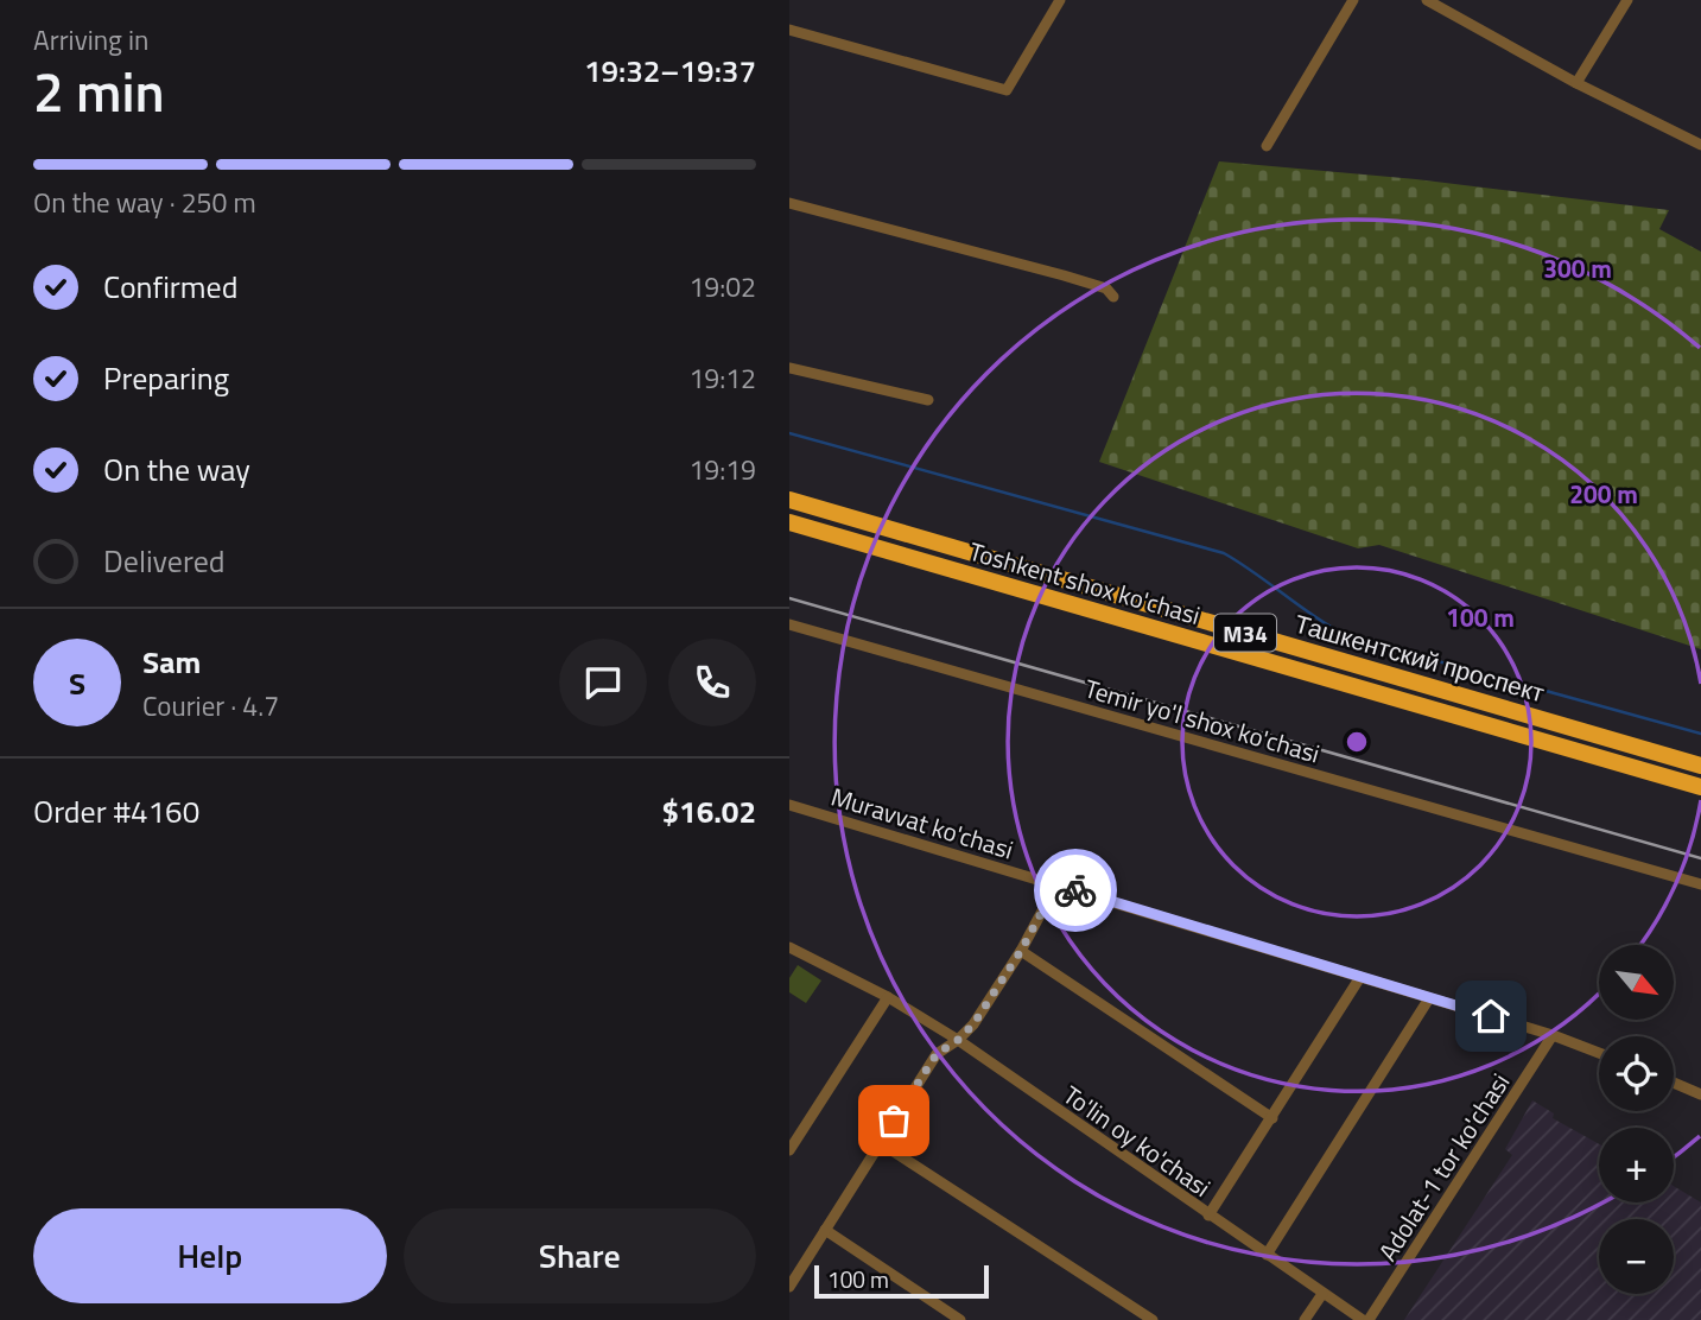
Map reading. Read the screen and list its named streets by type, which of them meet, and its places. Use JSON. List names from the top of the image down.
{
  "streets": {
    "highway": ["Toshkent shox ko'chasi", "M34", "Ташкентский проспект"],
    "street": [
      "Temir yo'l shox ko'chasi",
      "Muravvat ko'chasi",
      "To'lin oy ko'chasi",
      "Adolat-1 tor ko'chasi"
    ]
  },
  "crossings": [
    ["Muravvat ko'chasi", "Adolat-1 tor ko'chasi"]
  ],
  "scale_bar": "100 m",
  "north": "bottom right",
  "page": {
    "heading": ["2 min", "Arriving in", "19:32–19:37"],
    "panel": [
      "Sam",
      "Courier · 4.7",
      "Order #4160",
      "$16.02"
    ],
    "bar": "On the way · 250 m",
    "list": [
      ["Confirmed", "19:02"],
      ["Preparing", "19:12"],
      ["On the way", "19:19"],
      "Delivered"
    ],
    "round": "S",
    "map_buttons": ["+", "−"],
    "buttons": ["Help", "Share"],
    "scale": "100 m"
  },
  "rings": ["300 m", "200 m", "100 m"]
}
